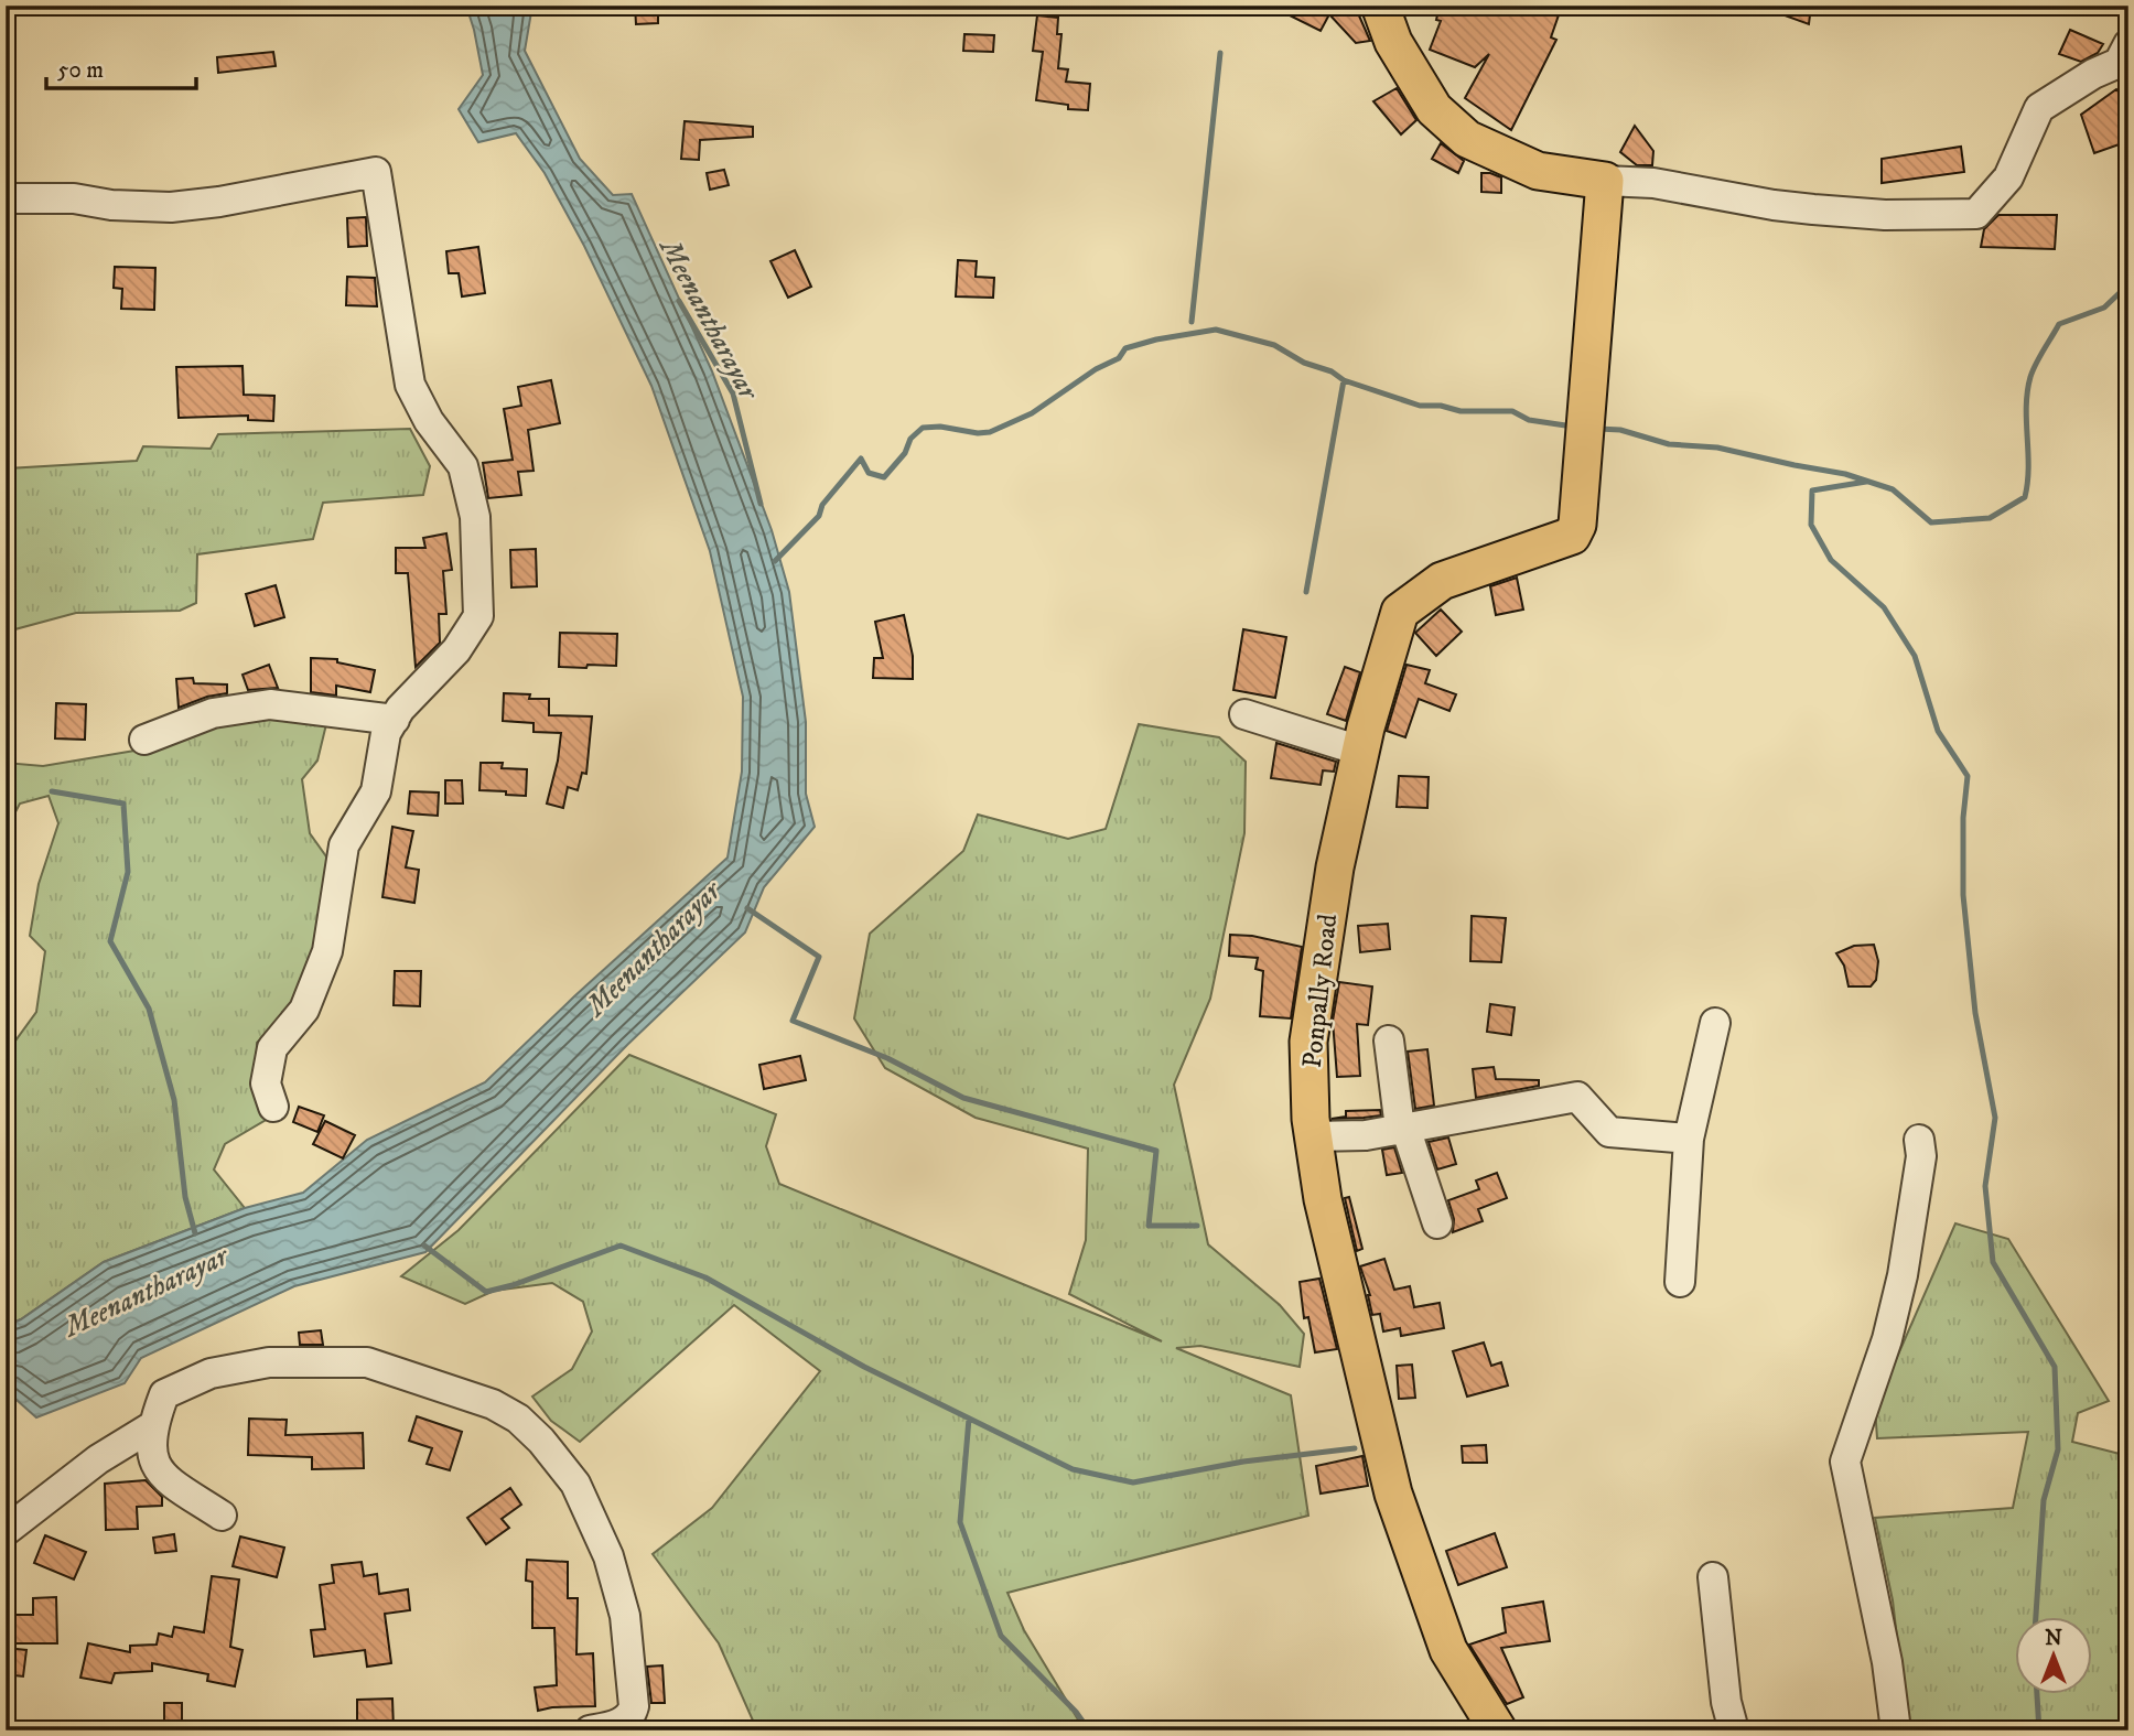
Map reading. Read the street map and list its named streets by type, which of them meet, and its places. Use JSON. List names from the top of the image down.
{
  "streets": {
    "main road": ["Ponpally Road"]
  },
  "water": ["Meenantharayar"],
  "scale_bar": "50 m",
  "north": "top"
}
